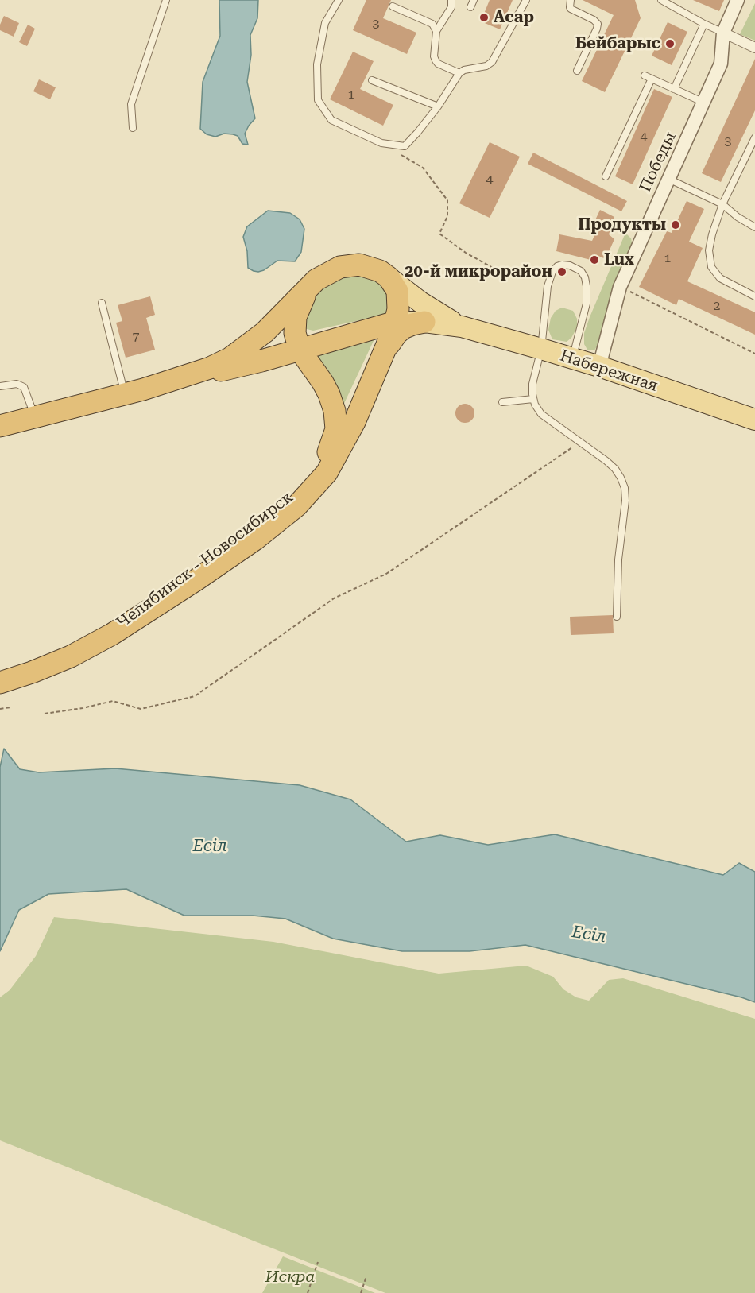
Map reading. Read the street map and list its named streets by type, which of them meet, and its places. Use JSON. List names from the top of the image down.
{
  "streets": {
    "highway": ["Челябинск - Новосибирск"],
    "main road": ["Набережная"],
    "street": ["Победы"]
  },
  "crossings": [
    ["Победы", "Набережная"],
    ["Набережная", "Челябинск - Новосибирск"]
  ],
  "water": ["Есіл"],
  "parks": ["Искра"],
  "places": [
    "Асар",
    "Бейбарыс",
    "Продукты",
    "Lux",
    "20-й микрорайон"
  ],
  "house_numbers": [
    "3",
    "1",
    "4",
    "3",
    "4",
    "1",
    "2",
    "7"
  ]
}
